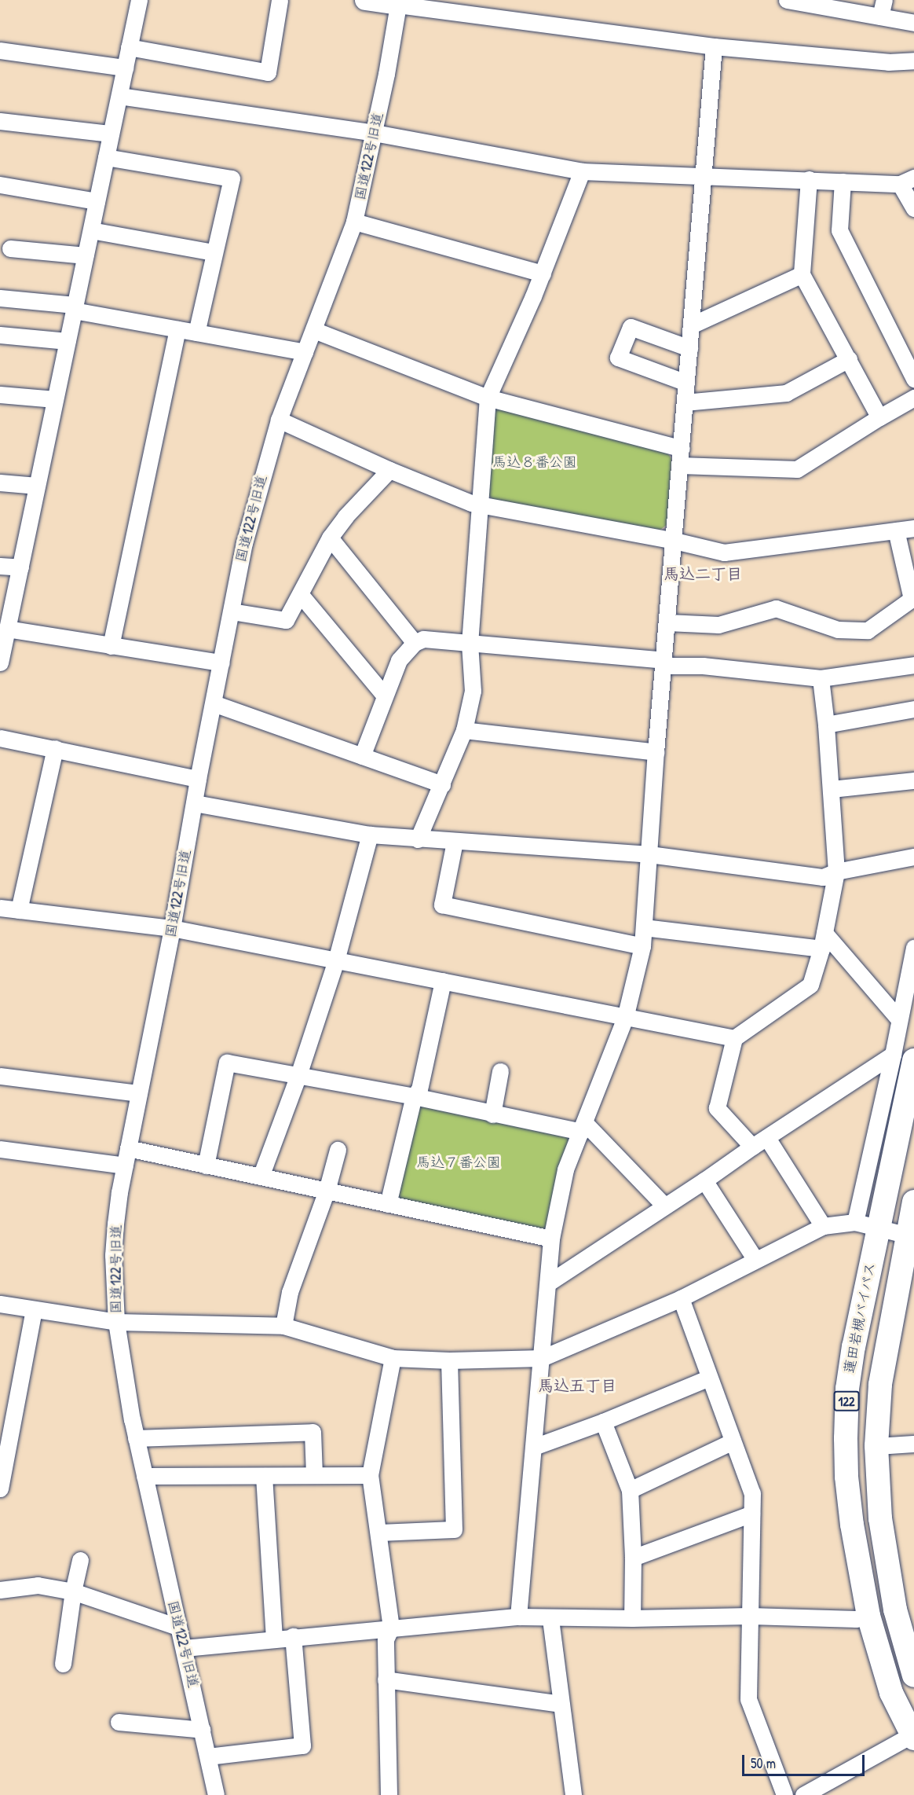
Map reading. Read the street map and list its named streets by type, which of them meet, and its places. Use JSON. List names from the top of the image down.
{
  "streets": {
    "highway": ["蓮田岩槻バイパス", "122"],
    "street": ["国道122号旧道"]
  },
  "districts": ["馬込二丁目", "馬込五丁目"],
  "parks": ["馬込８番公園", "馬込７番公園"],
  "scale_bar": "50 m"
}
